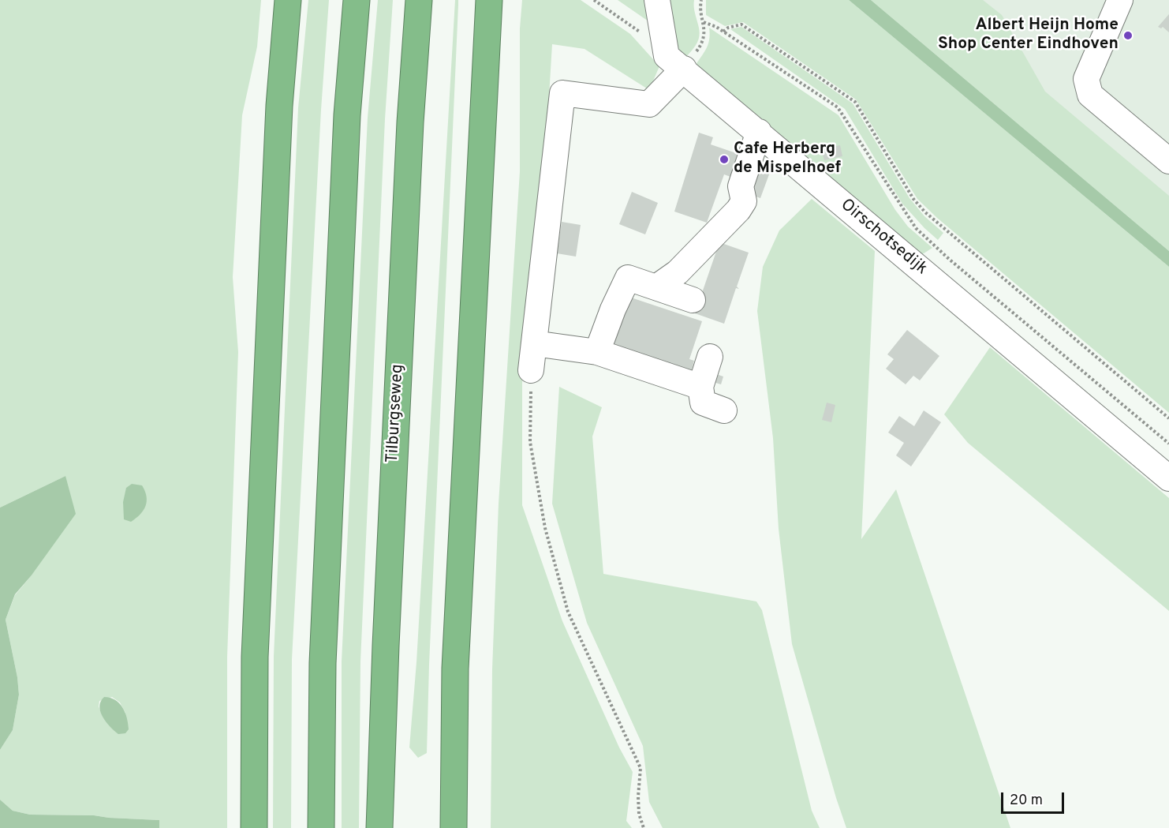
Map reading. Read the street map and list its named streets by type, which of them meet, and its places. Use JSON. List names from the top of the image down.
{
  "streets": {
    "highway": ["Tilburgseweg"],
    "street": ["Oirschotsedijk"]
  },
  "places": ["Albert Heijn Home Shop Center Eindhoven", "Cafe Herberg de Mispelhoef"],
  "scale_bar": "20 m"
}
